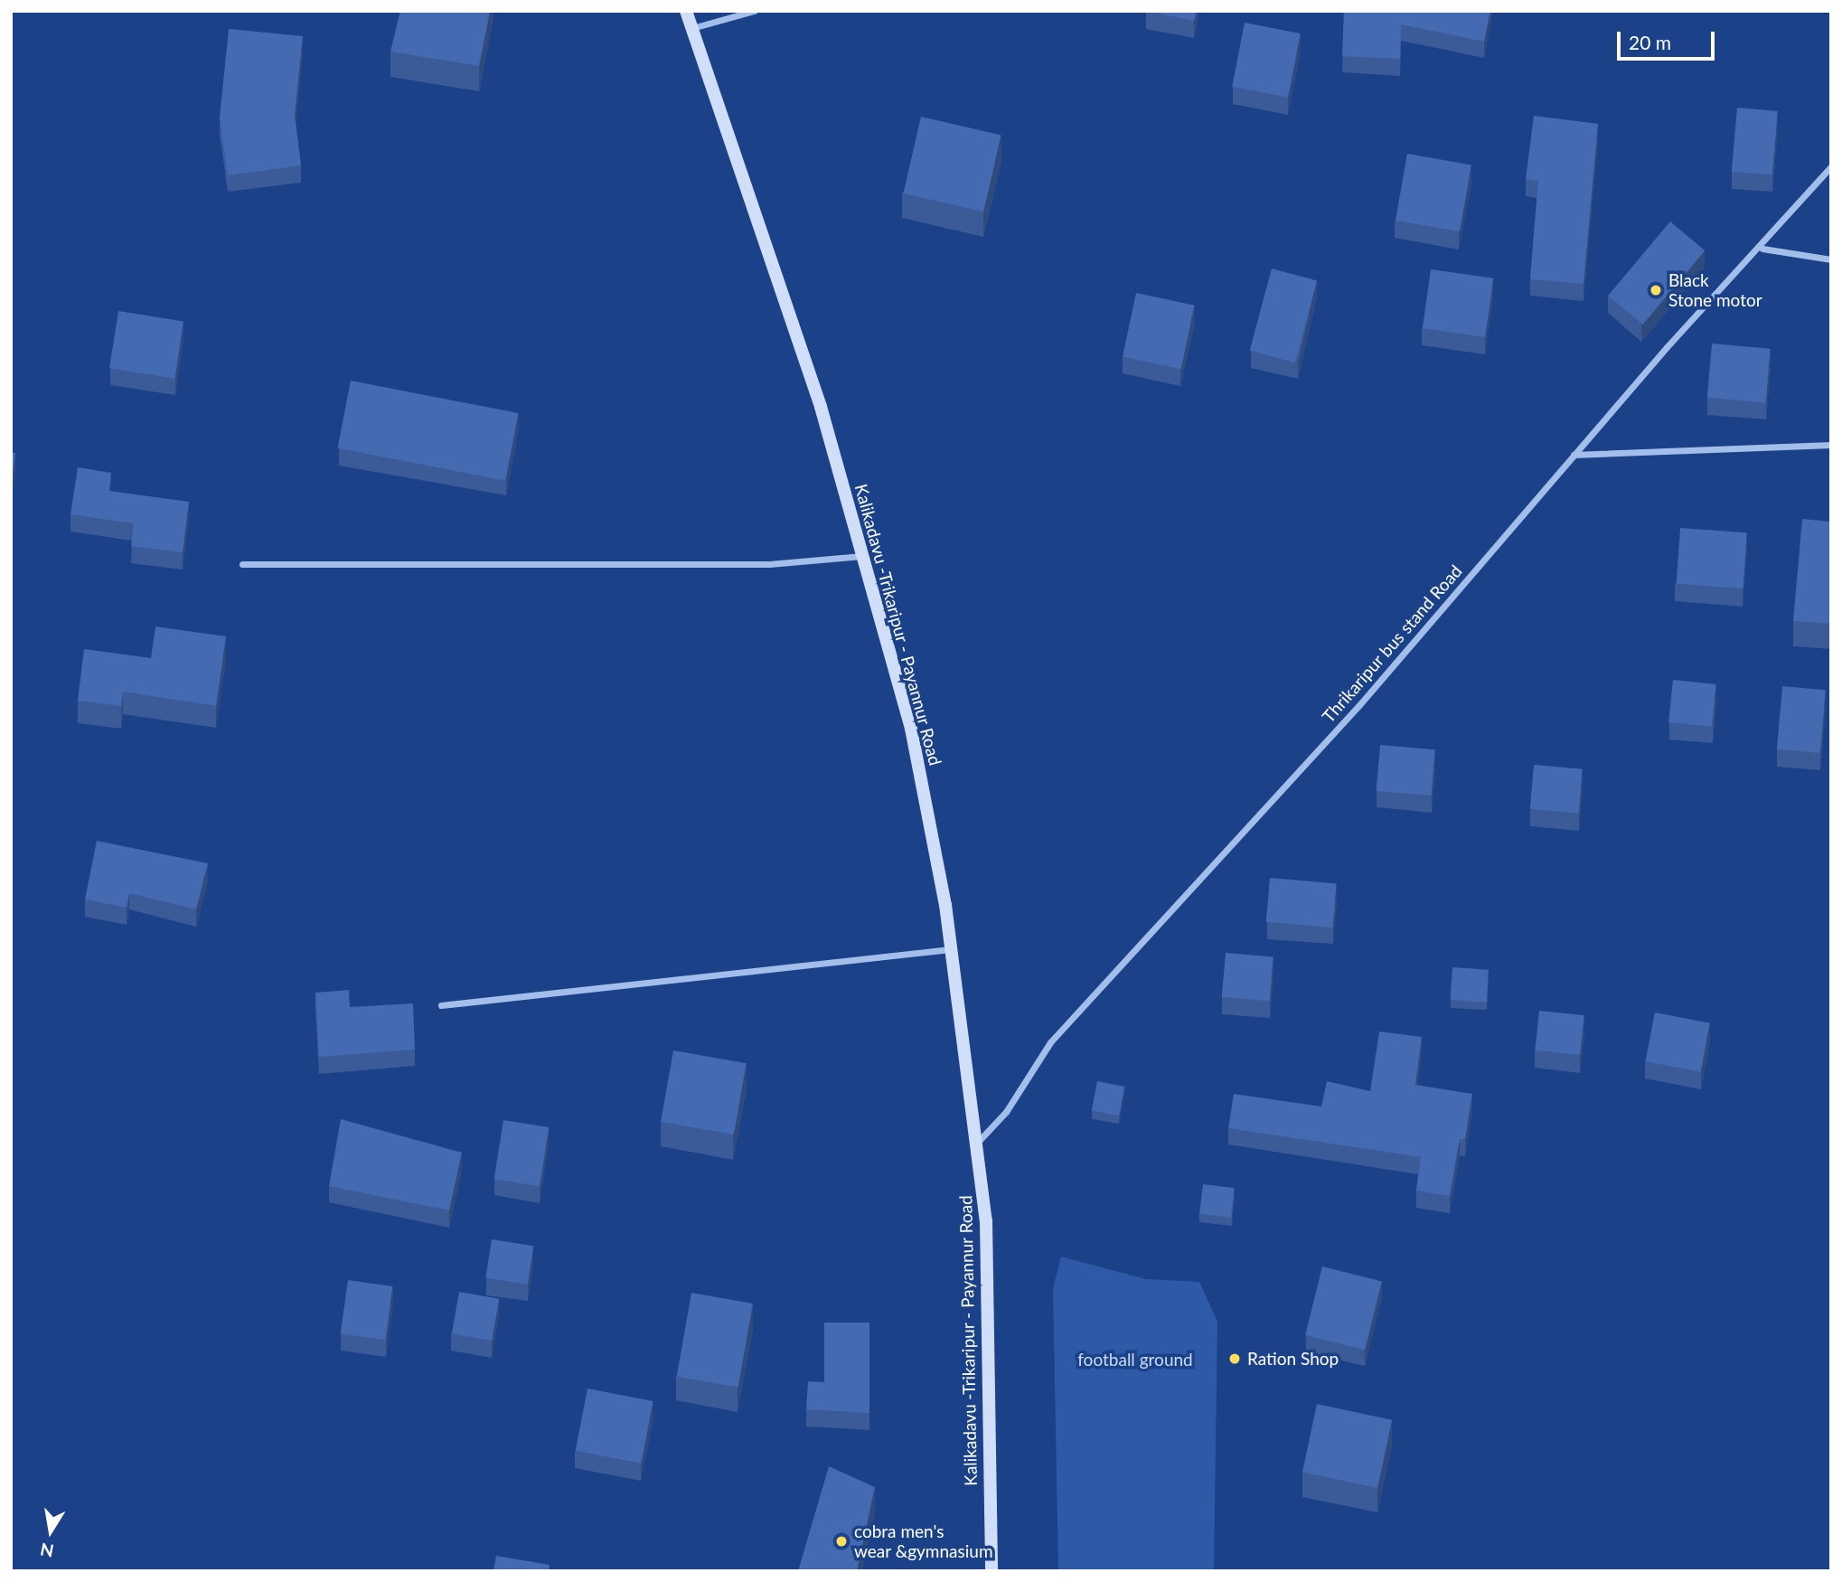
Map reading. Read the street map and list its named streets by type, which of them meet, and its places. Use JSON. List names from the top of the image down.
{
  "streets": {
    "main road": ["Kalikadavu -Trikaripur - Payannur Road"],
    "street": ["Thrikaripur bus stand Road"]
  },
  "crossings": [
    ["Kalikadavu -Trikaripur - Payannur Road", "Thrikaripur bus stand Road"]
  ],
  "parks": ["football ground"],
  "places": ["Black Stone motor", "Ration Shop", "cobra men's wear &gymnasium"],
  "scale_bar": "20 m",
  "north": "bottom"
}
